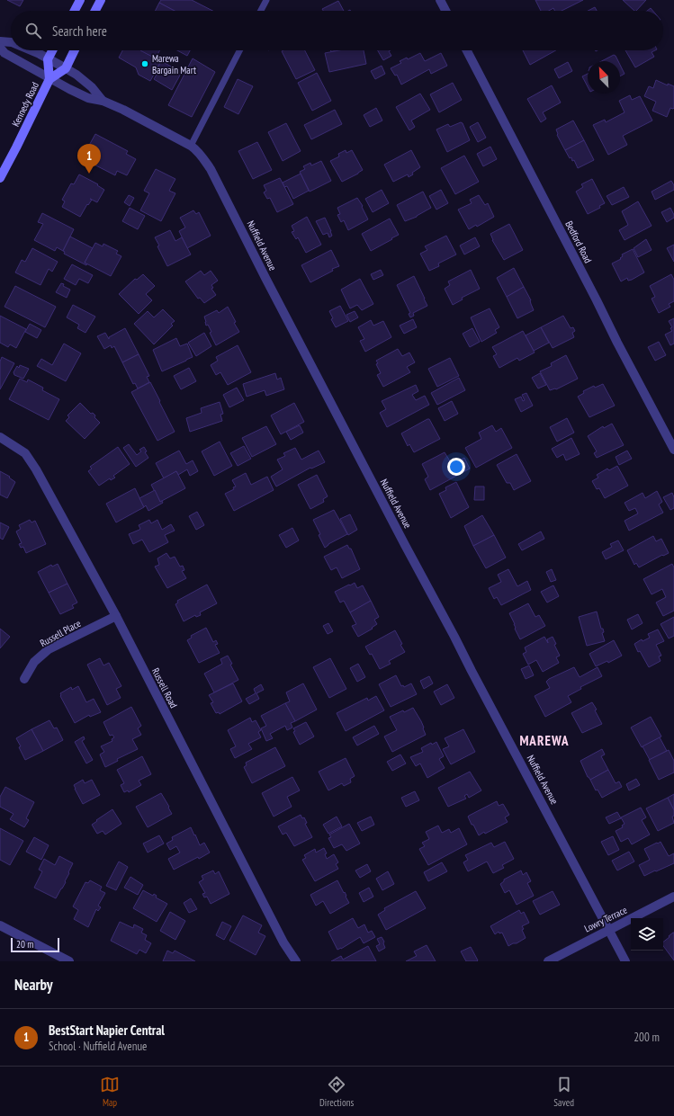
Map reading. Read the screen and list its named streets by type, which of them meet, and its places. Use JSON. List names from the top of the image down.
{
  "streets": {
    "main road": ["Kennedy Road"],
    "street": [
      "Bedford Road",
      "Nuffield Avenue",
      "Russell Place",
      "Russell Road",
      "Lowry Terrace"
    ]
  },
  "crossings": [
    ["Kennedy Road", "Nuffield Avenue"],
    ["Nuffield Avenue", "Lowry Terrace"],
    ["Russell Place", "Russell Road"]
  ],
  "districts": ["MAREWA"],
  "places": ["Marewa Bargain Mart"],
  "scale_bar": "20 m",
  "north": "top left",
  "page": {
    "search": "Search here",
    "pins": "1",
    "scale": "20 m",
    "heading": "Nearby",
    "list": [
      {
        "mark": "1",
        "name": "BestStart Napier Central",
        "note": "School · Nuffield Avenue",
        "value": "200 m"
      }
    ],
    "nav": ["Map", "Directions", "Saved"]
  }
}
